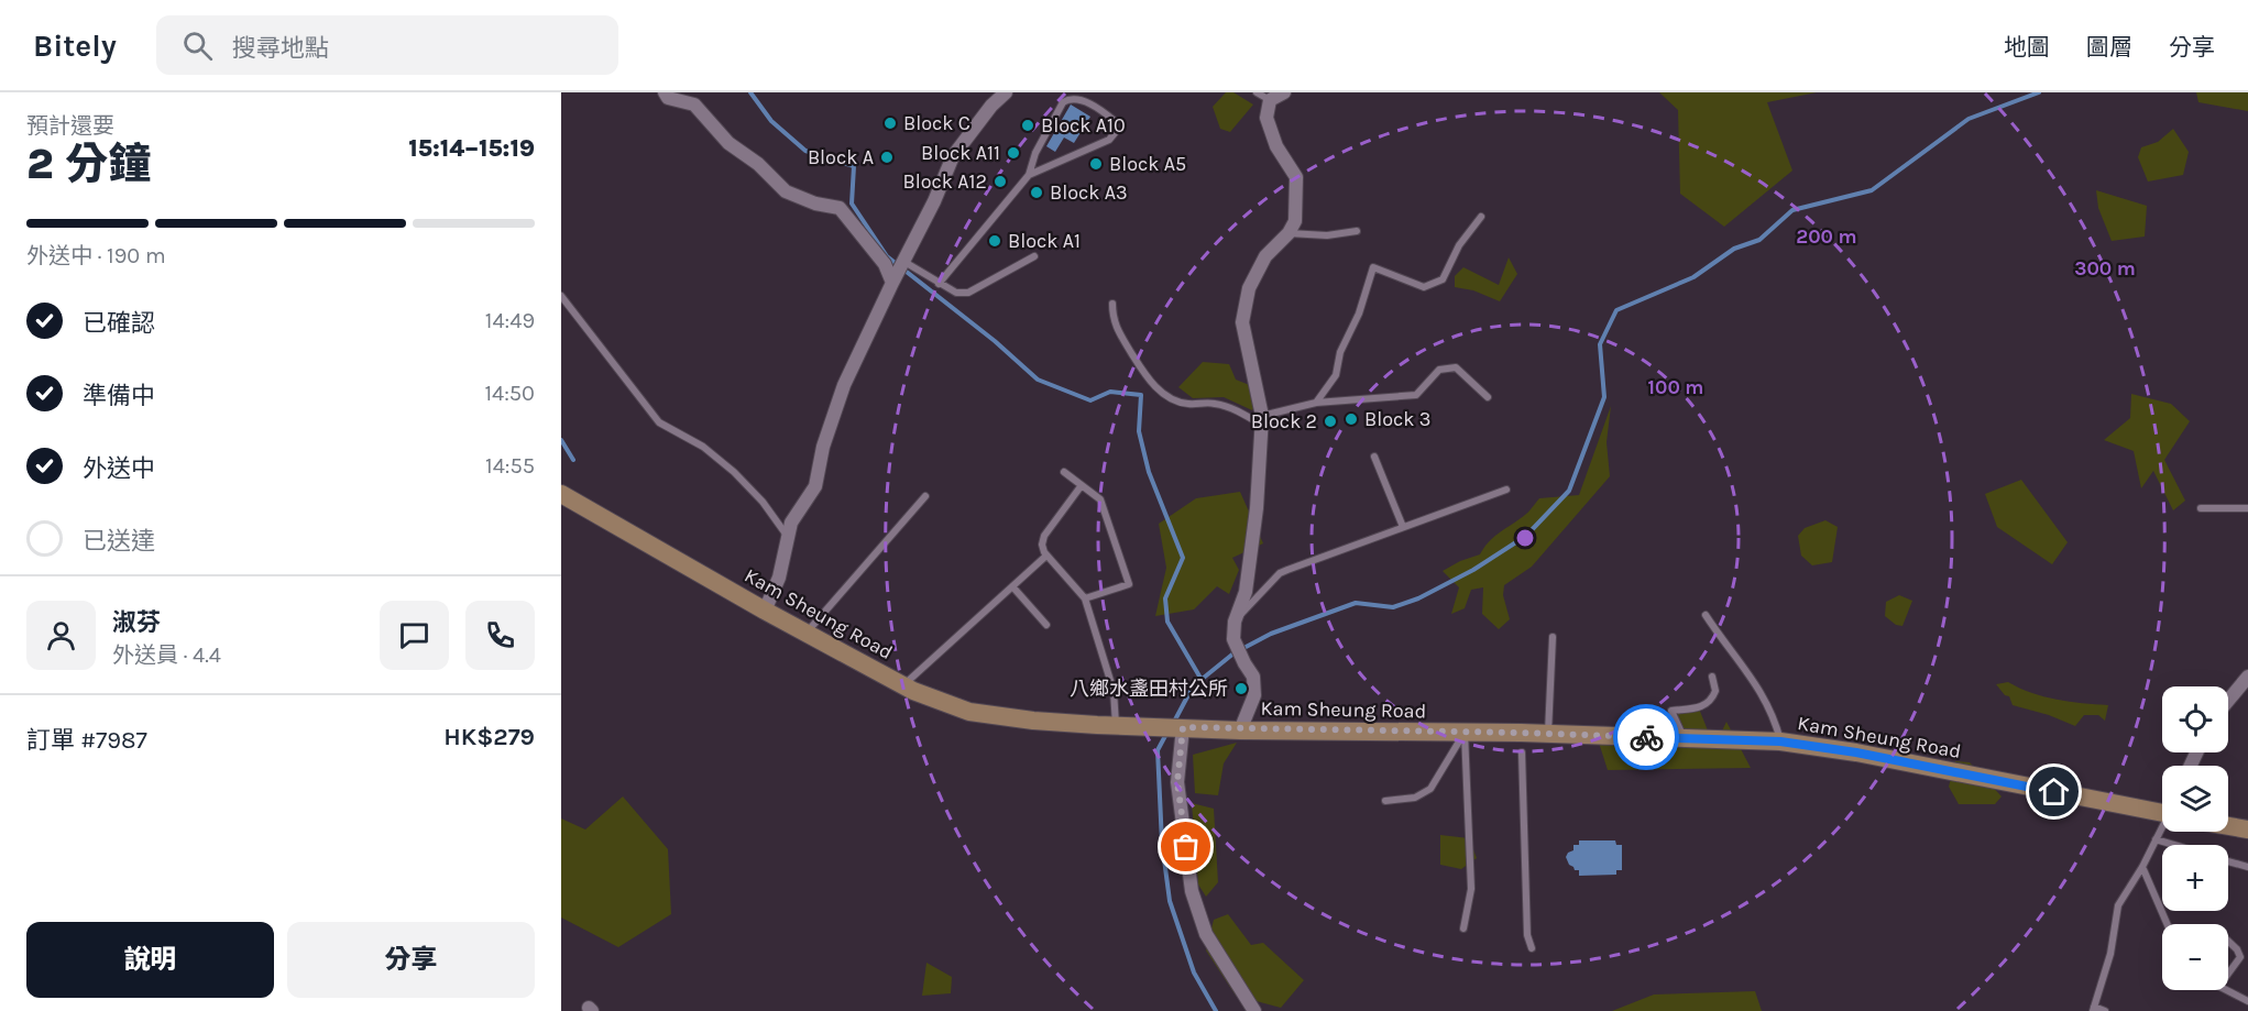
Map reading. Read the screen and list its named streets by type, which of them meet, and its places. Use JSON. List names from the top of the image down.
{
  "streets": {
    "main road": ["Kam Sheung Road"]
  },
  "places": [
    "Block C",
    "Block A10",
    "Block A11",
    "Block A",
    "Block A5",
    "Block A12",
    "Block A3",
    "Block A1",
    "Block 3",
    "Block 2",
    "八鄉水盞田村公所"
  ],
  "page": {
    "header": "Bitely",
    "search": "搜尋地點",
    "nav": ["地圖", "圖層", "分享"],
    "heading": ["2 分鐘", "預計還要", "15:14–15:19"],
    "panel": [
      "淑芬",
      "外送員 · 4.4",
      "訂單 #7987",
      "HK$279"
    ],
    "bar": "外送中 · 190 m",
    "list": [
      ["已確認", "14:49"],
      ["準備中", "14:50"],
      ["外送中", "14:55"],
      "已送達"
    ],
    "map_buttons": ["+", "−"],
    "buttons": ["說明", "分享"]
  },
  "rings": ["200 m", "300 m", "100 m"]
}
